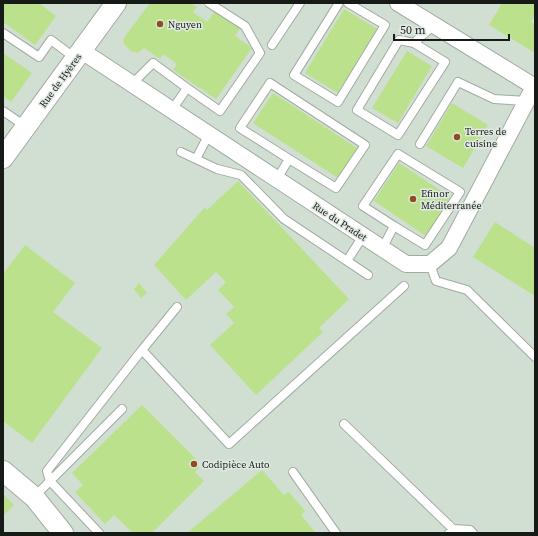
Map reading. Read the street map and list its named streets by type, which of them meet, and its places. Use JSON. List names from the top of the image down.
{
  "streets": {
    "street": ["Rue de Hyères", "Rue du Pradet"]
  },
  "crossings": [
    ["Rue de Hyères", "Rue du Pradet"]
  ],
  "places": [
    "Nguyen",
    "Terres de cuisine",
    "Efinor Méditerranée",
    "Codipièce Auto"
  ],
  "scale_bar": "50 m"
}
